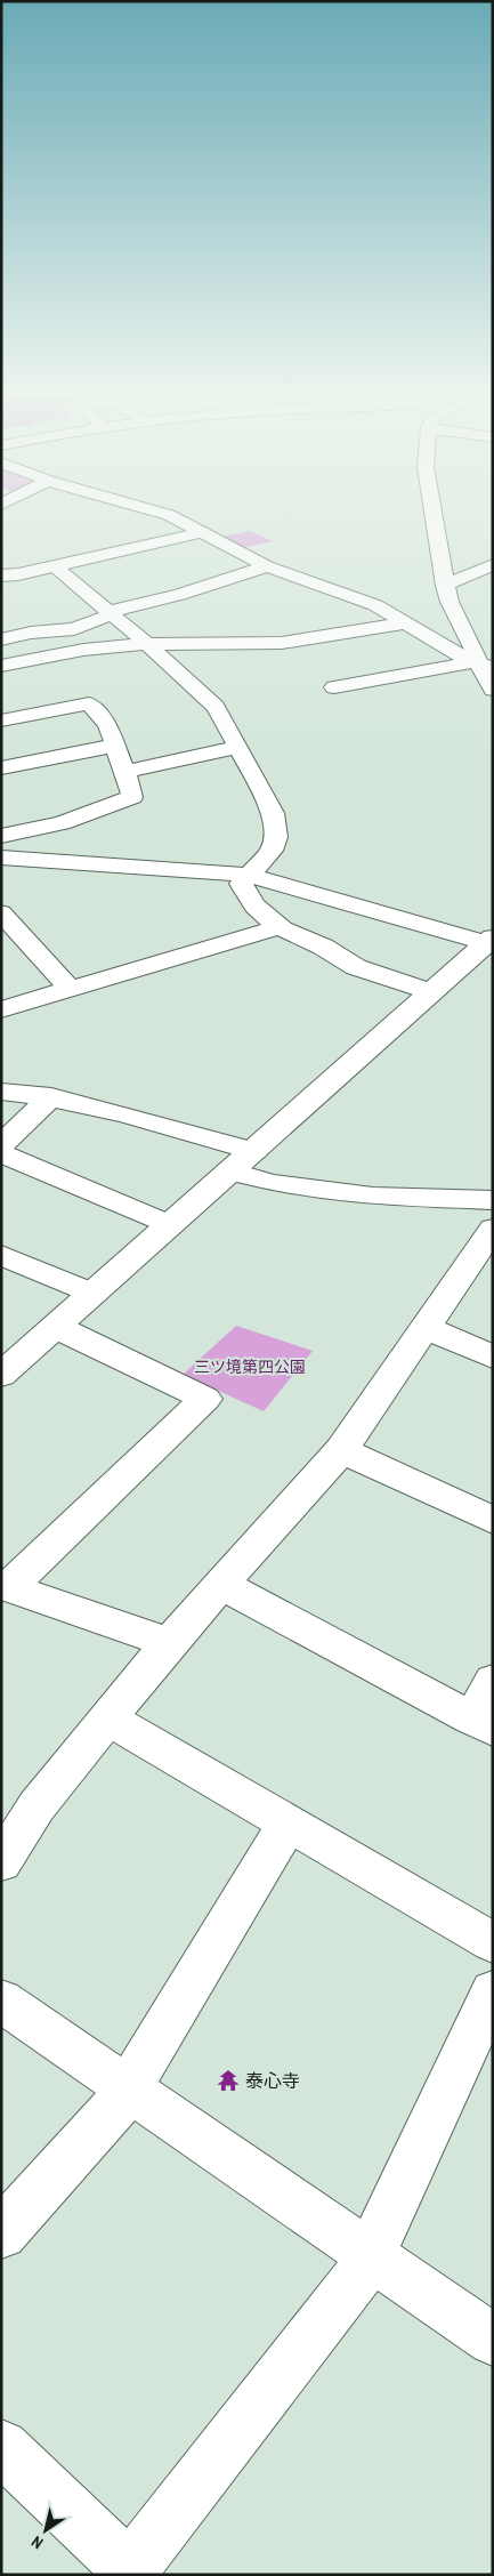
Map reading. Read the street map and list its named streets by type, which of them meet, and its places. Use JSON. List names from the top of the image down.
{
  "parks": ["三ツ境第四公園"],
  "places": {
    "temple": ["泰心寺"]
  },
  "north": "bottom left"
}
